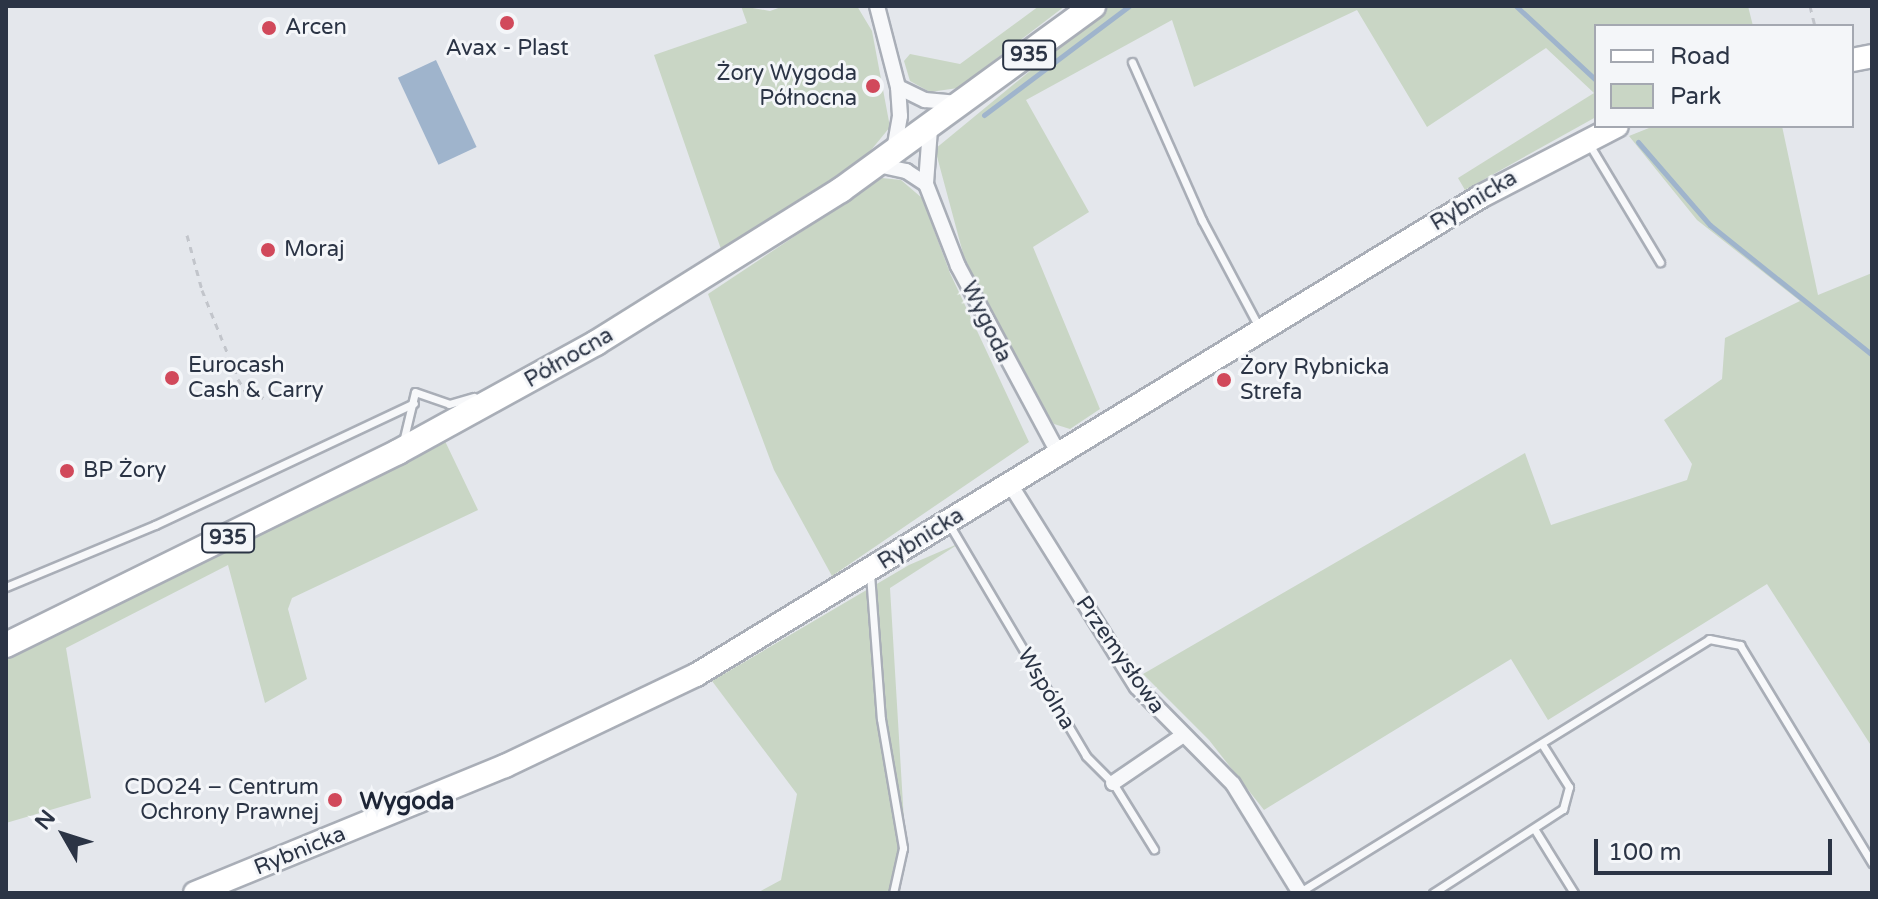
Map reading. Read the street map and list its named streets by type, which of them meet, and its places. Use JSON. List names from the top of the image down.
{
  "streets": {
    "main road": ["935", "Północna"],
    "street": ["Rybnicka", "Wygoda", "Przemysłowa"],
    "lane": ["Wspólna"]
  },
  "crossings": [
    ["Rybnicka", "Wygoda"],
    ["Rybnicka", "Przemysłowa"],
    ["Rybnicka", "Wspólna"]
  ],
  "districts": ["Wygoda"],
  "places": [
    "Avax - Plast",
    "Arcen",
    "Żory Wygoda Północna",
    "Moraj",
    "Eurocash Cash & Carry",
    "Żory Rybnicka Strefa",
    "BP Żory",
    "CDO24 – Centrum Ochrony Prawnej"
  ],
  "legend": ["Road", "Park"],
  "scale_bar": "100 m",
  "north": "top left"
}
